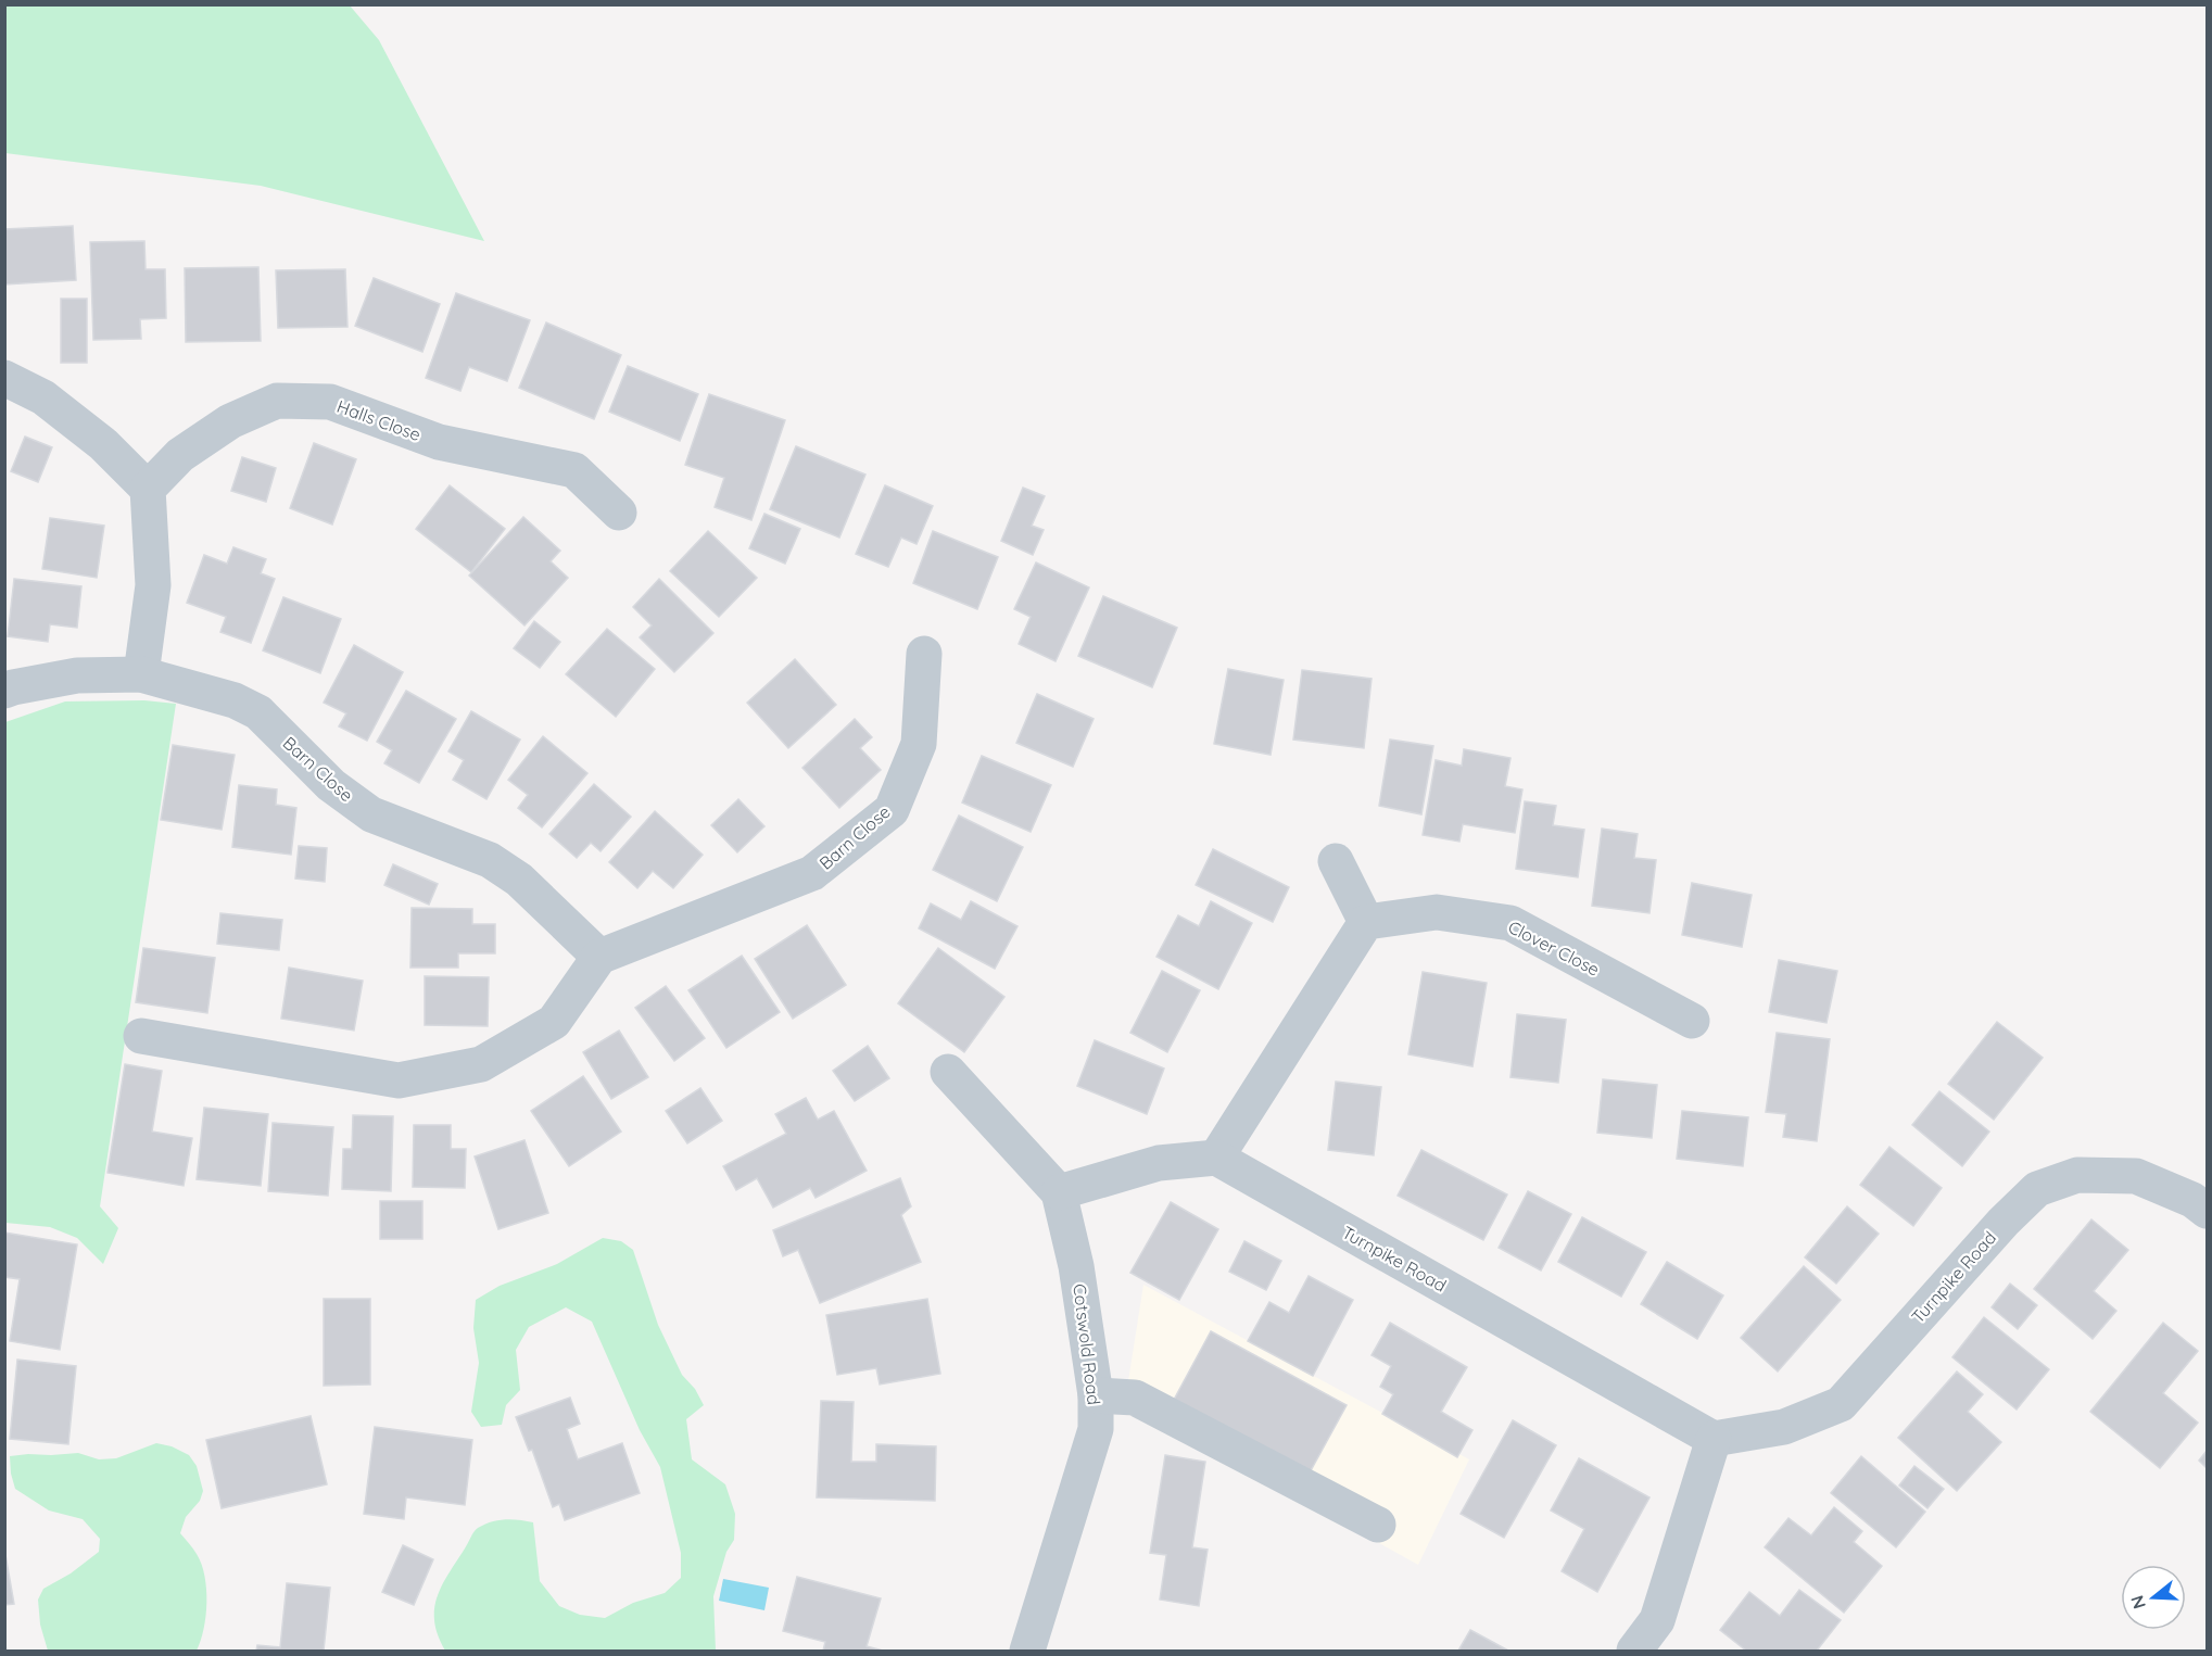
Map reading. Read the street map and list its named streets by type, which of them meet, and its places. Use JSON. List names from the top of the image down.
{
  "streets": {
    "street": [
      "Halls Close",
      "Barn Close",
      "Clover Close",
      "Turnpike Road",
      "Cotswold Road"
    ]
  },
  "north": "left"
}
